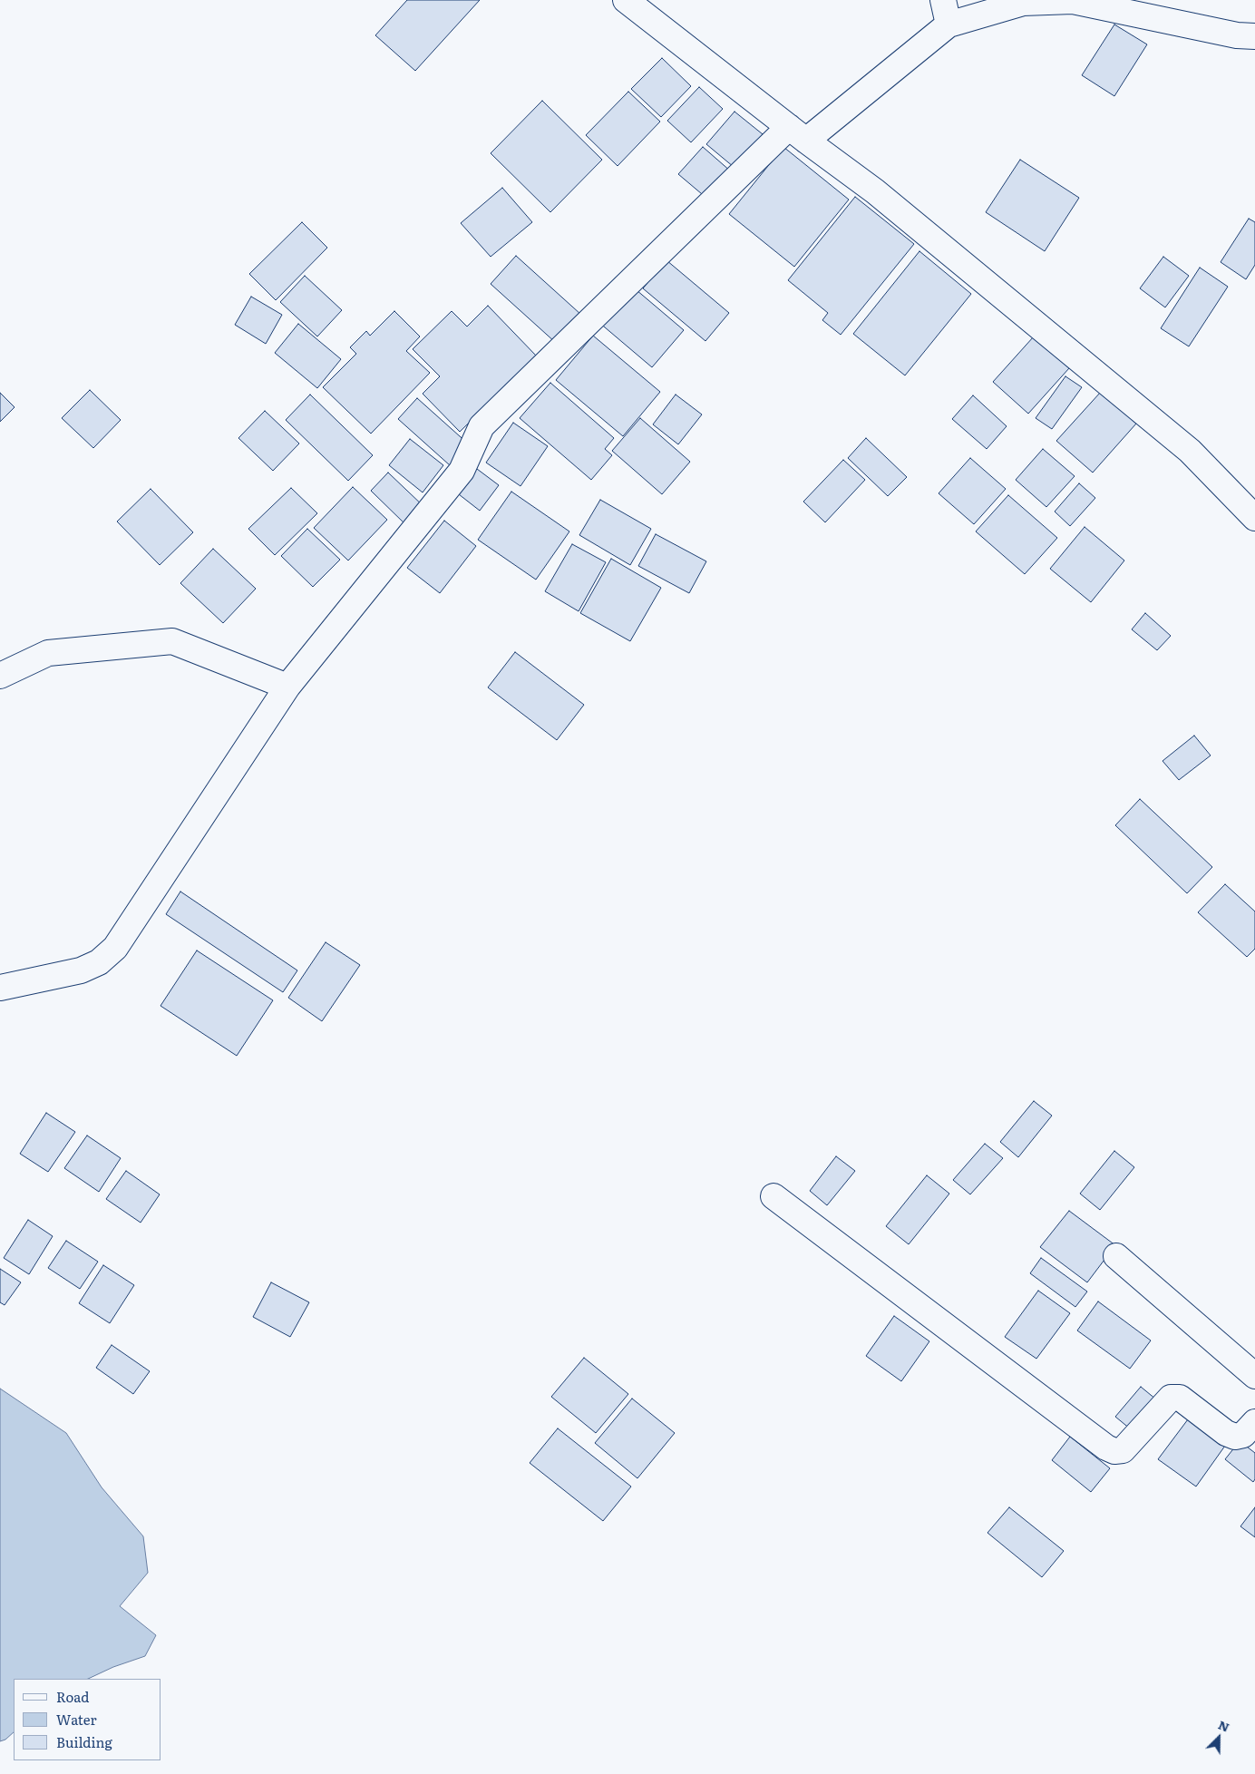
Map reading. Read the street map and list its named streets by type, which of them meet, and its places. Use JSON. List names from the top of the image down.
{
  "legend": ["Road", "Water", "Building"],
  "north": "top right"
}
